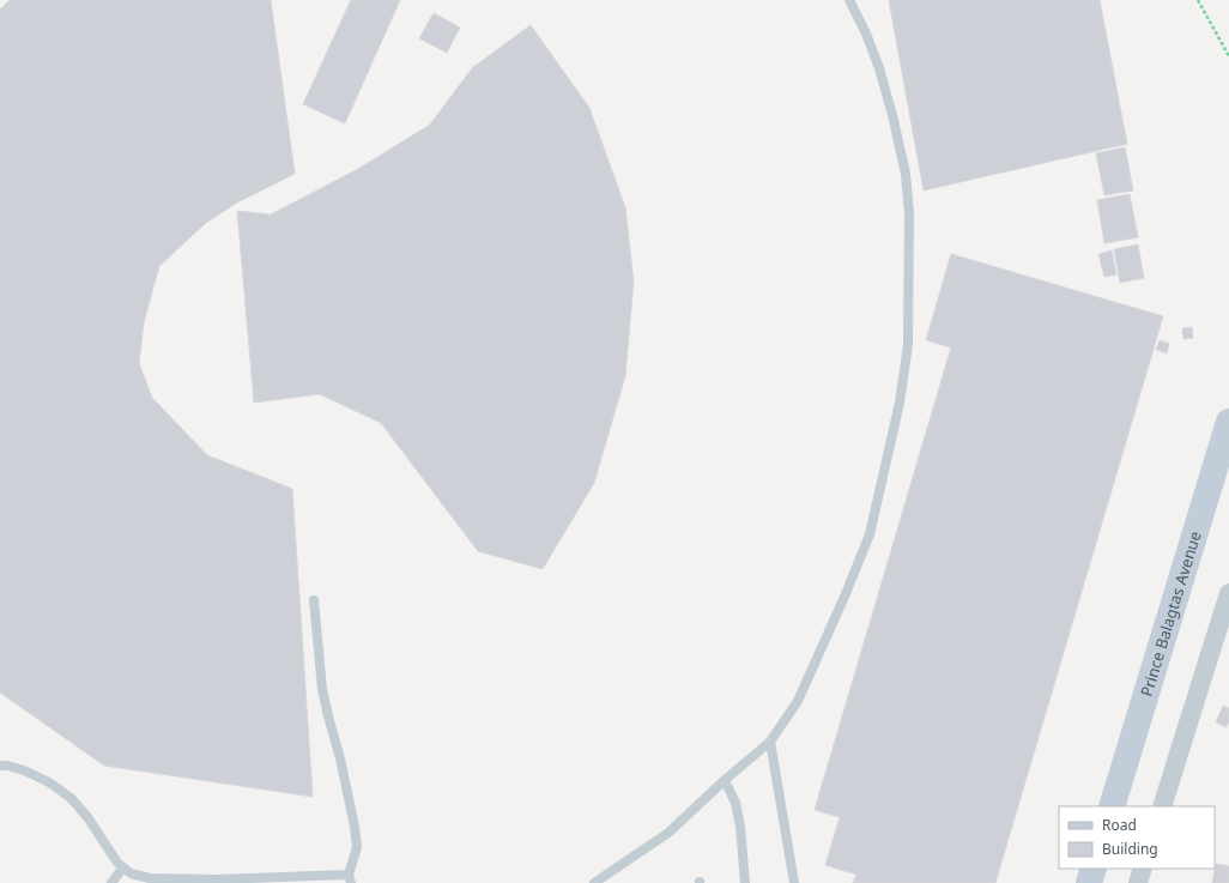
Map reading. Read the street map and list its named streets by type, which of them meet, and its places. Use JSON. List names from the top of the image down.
{
  "streets": {
    "main road": ["Prince Balagtas Avenue"]
  },
  "legend": ["Road", "Building"]
}
